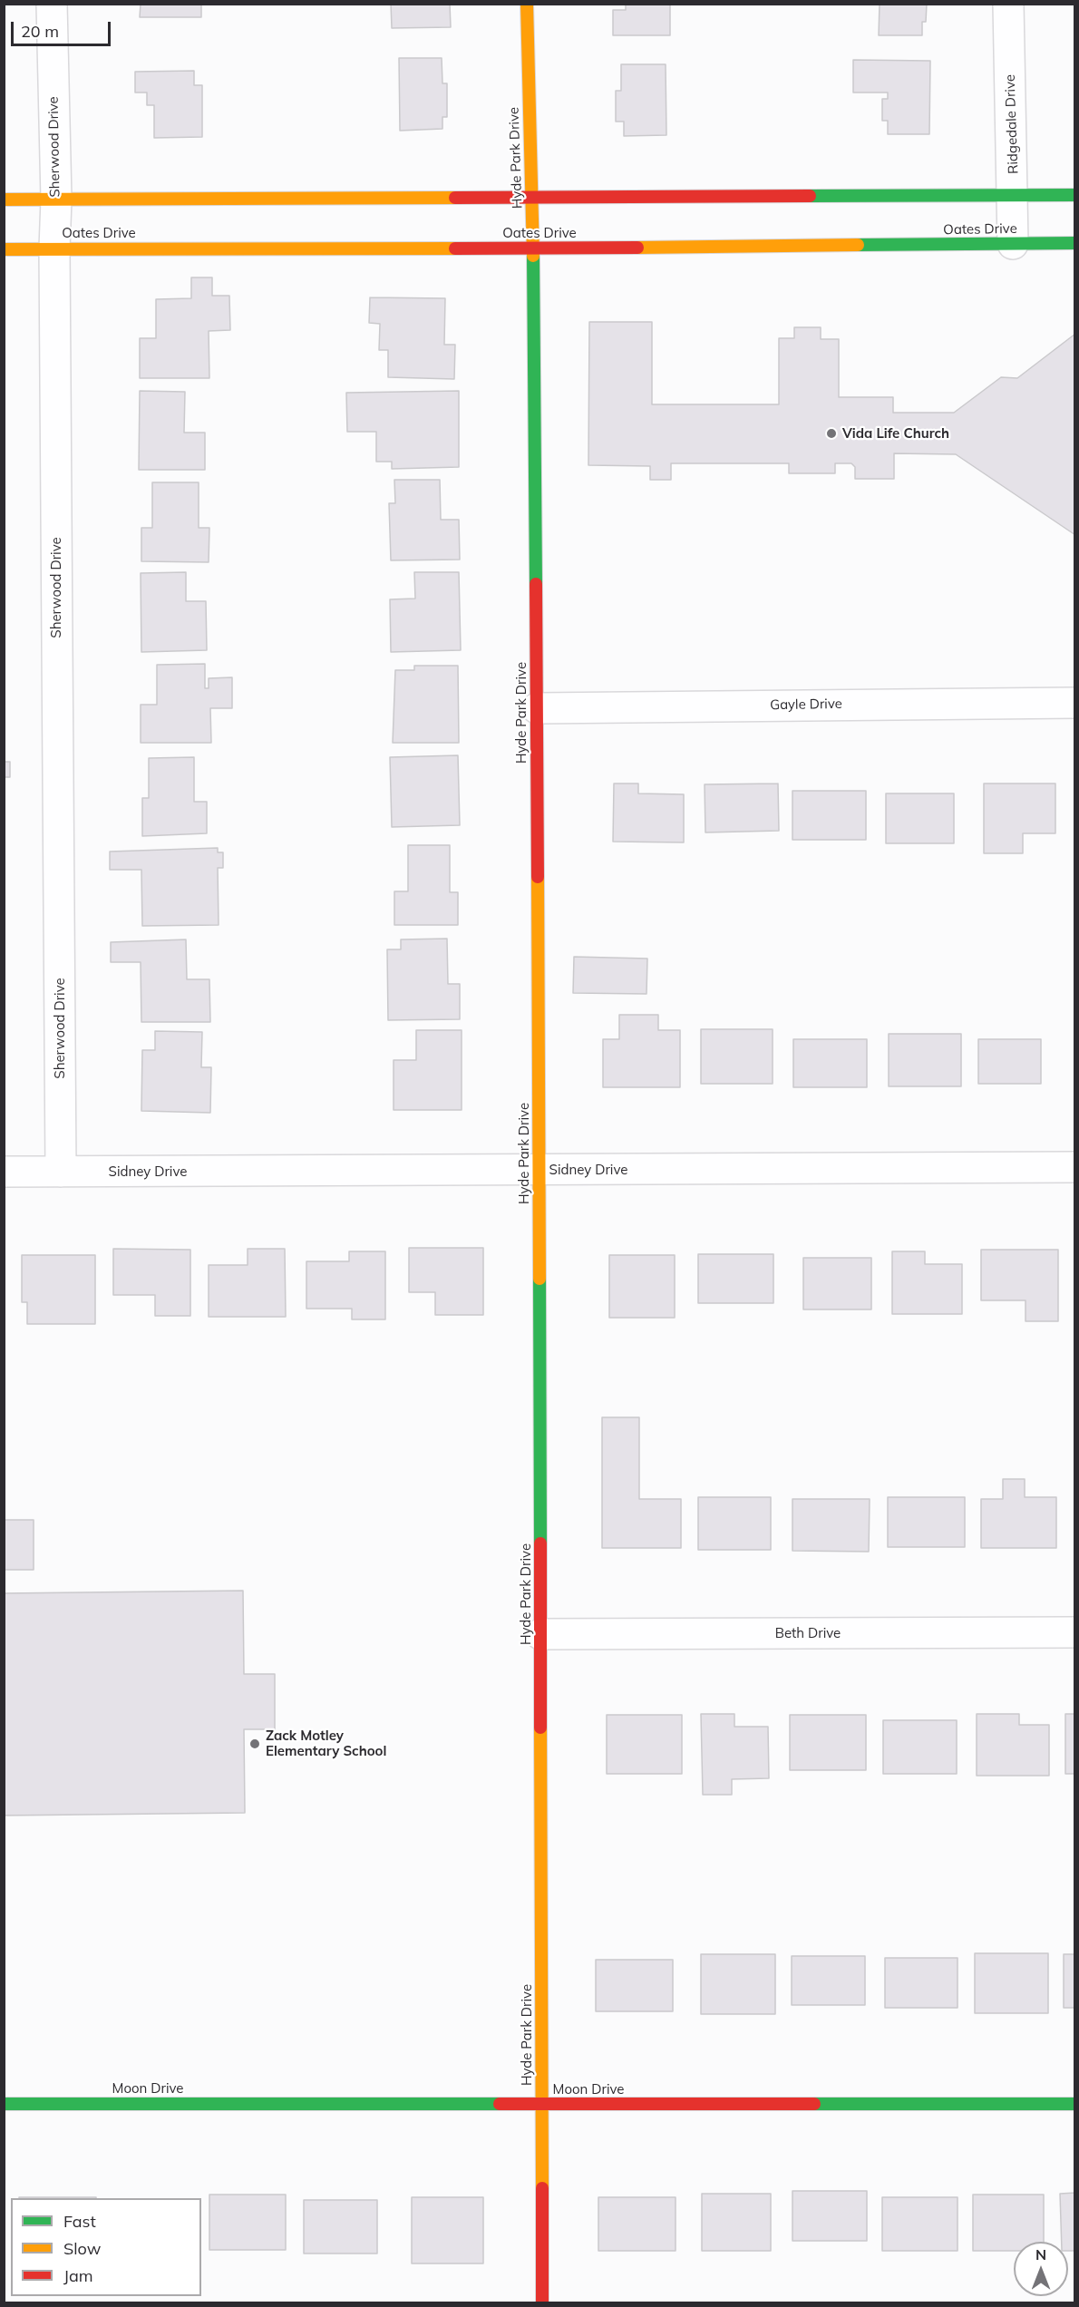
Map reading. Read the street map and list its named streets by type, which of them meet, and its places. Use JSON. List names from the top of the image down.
{
  "streets": {
    "street": [
      "Ridgedale Drive",
      "Sherwood Drive",
      "Hyde Park Drive",
      "Oates Drive",
      "Gayle Drive",
      "Sidney Drive",
      "Beth Drive",
      "Moon Drive"
    ]
  },
  "crossings": [
    ["Ridgedale Drive", "Oates Drive"],
    ["Sherwood Drive", "Oates Drive"],
    ["Sherwood Drive", "Sidney Drive"],
    ["Hyde Park Drive", "Oates Drive"],
    ["Hyde Park Drive", "Gayle Drive"],
    ["Hyde Park Drive", "Sidney Drive"],
    ["Hyde Park Drive", "Beth Drive"],
    ["Hyde Park Drive", "Moon Drive"]
  ],
  "places": ["Vida Life Church", "Zack Motley Elementary School"],
  "legend": ["Fast", "Slow", "Jam"],
  "scale_bar": "20 m",
  "north": "top"
}
